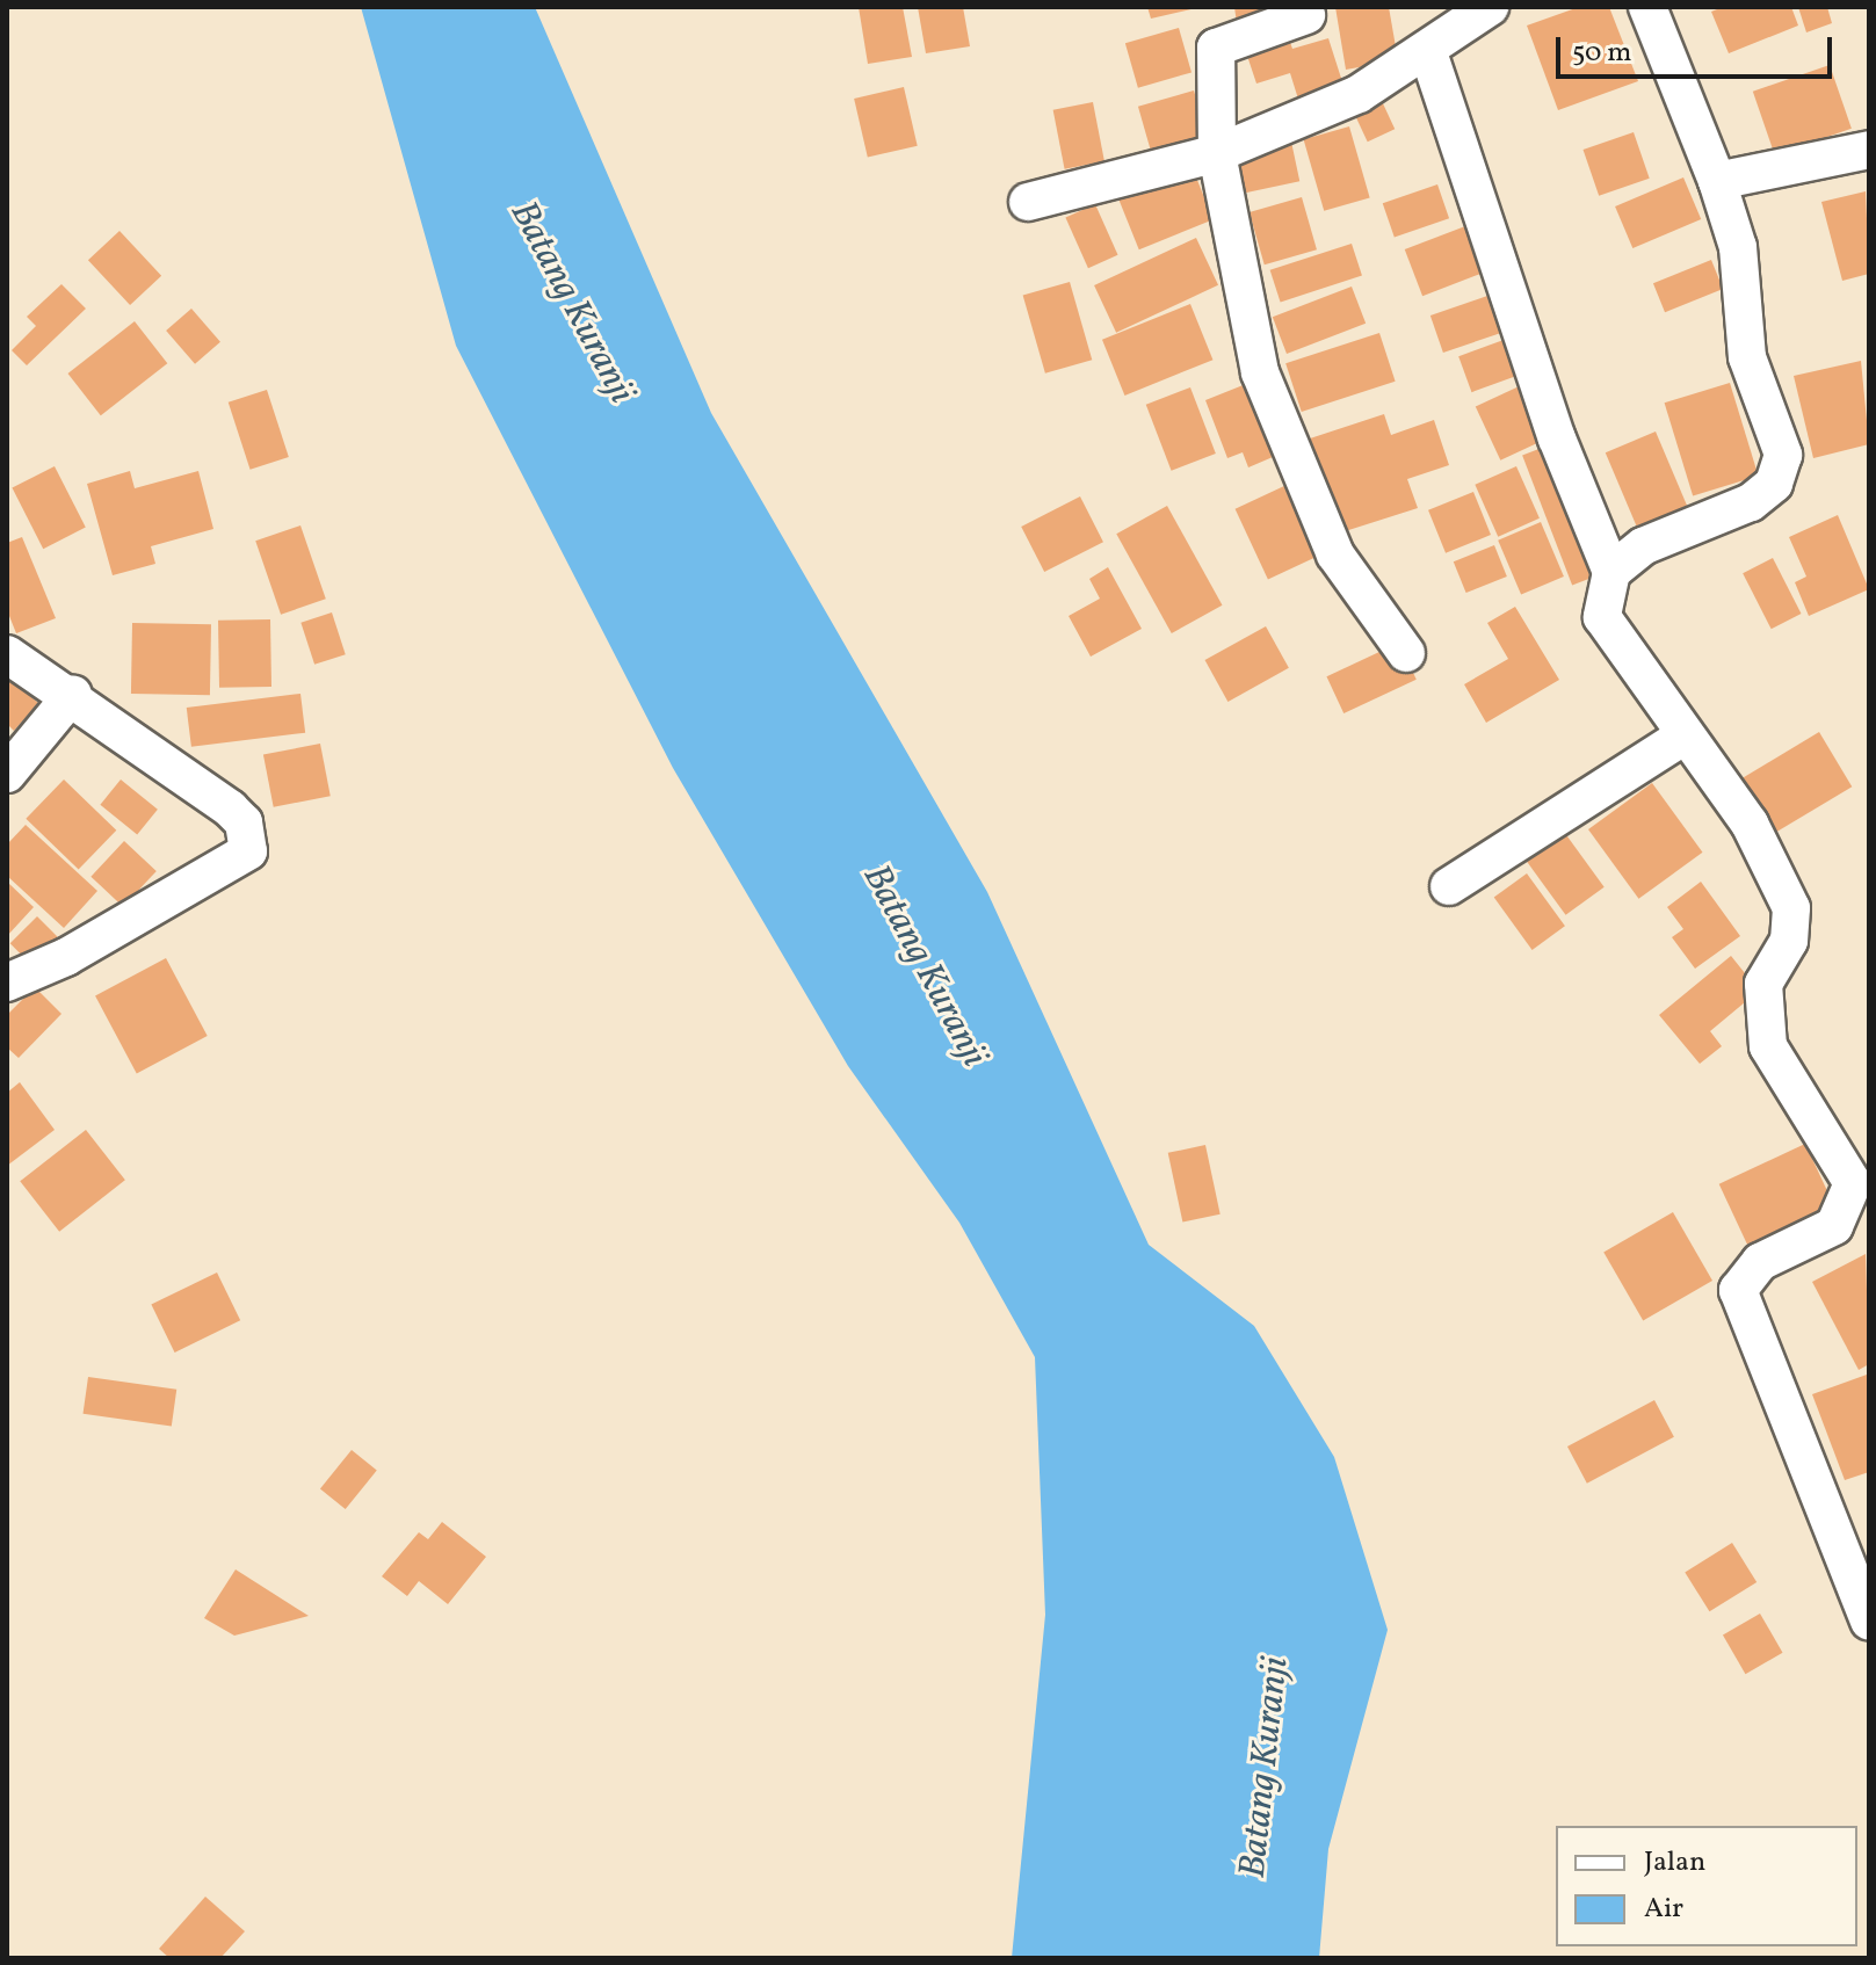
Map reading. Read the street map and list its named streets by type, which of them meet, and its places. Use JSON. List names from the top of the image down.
{
  "water": ["Batang Kuranji"],
  "legend": ["Jalan", "Air"],
  "scale_bar": "50 m"
}
